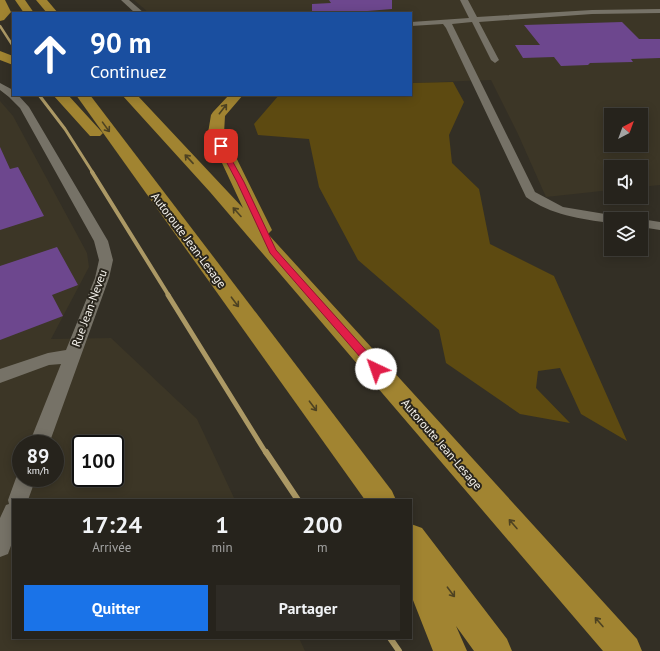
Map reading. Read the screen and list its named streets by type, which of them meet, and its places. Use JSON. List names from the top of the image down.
{
  "streets": {
    "highway": ["Autoroute Jean-Lesage"],
    "street": ["Rue Jean-Neveu"]
  },
  "north": "top right",
  "page": {
    "turn": ["90 m", "Continuez"],
    "speed": "89 km/h",
    "limit": "100",
    "eta": [
      "17:24",
      "Arrivée",
      "1",
      "min",
      "200",
      "m"
    ],
    "buttons": ["Quitter", "Partager"]
  }
}
